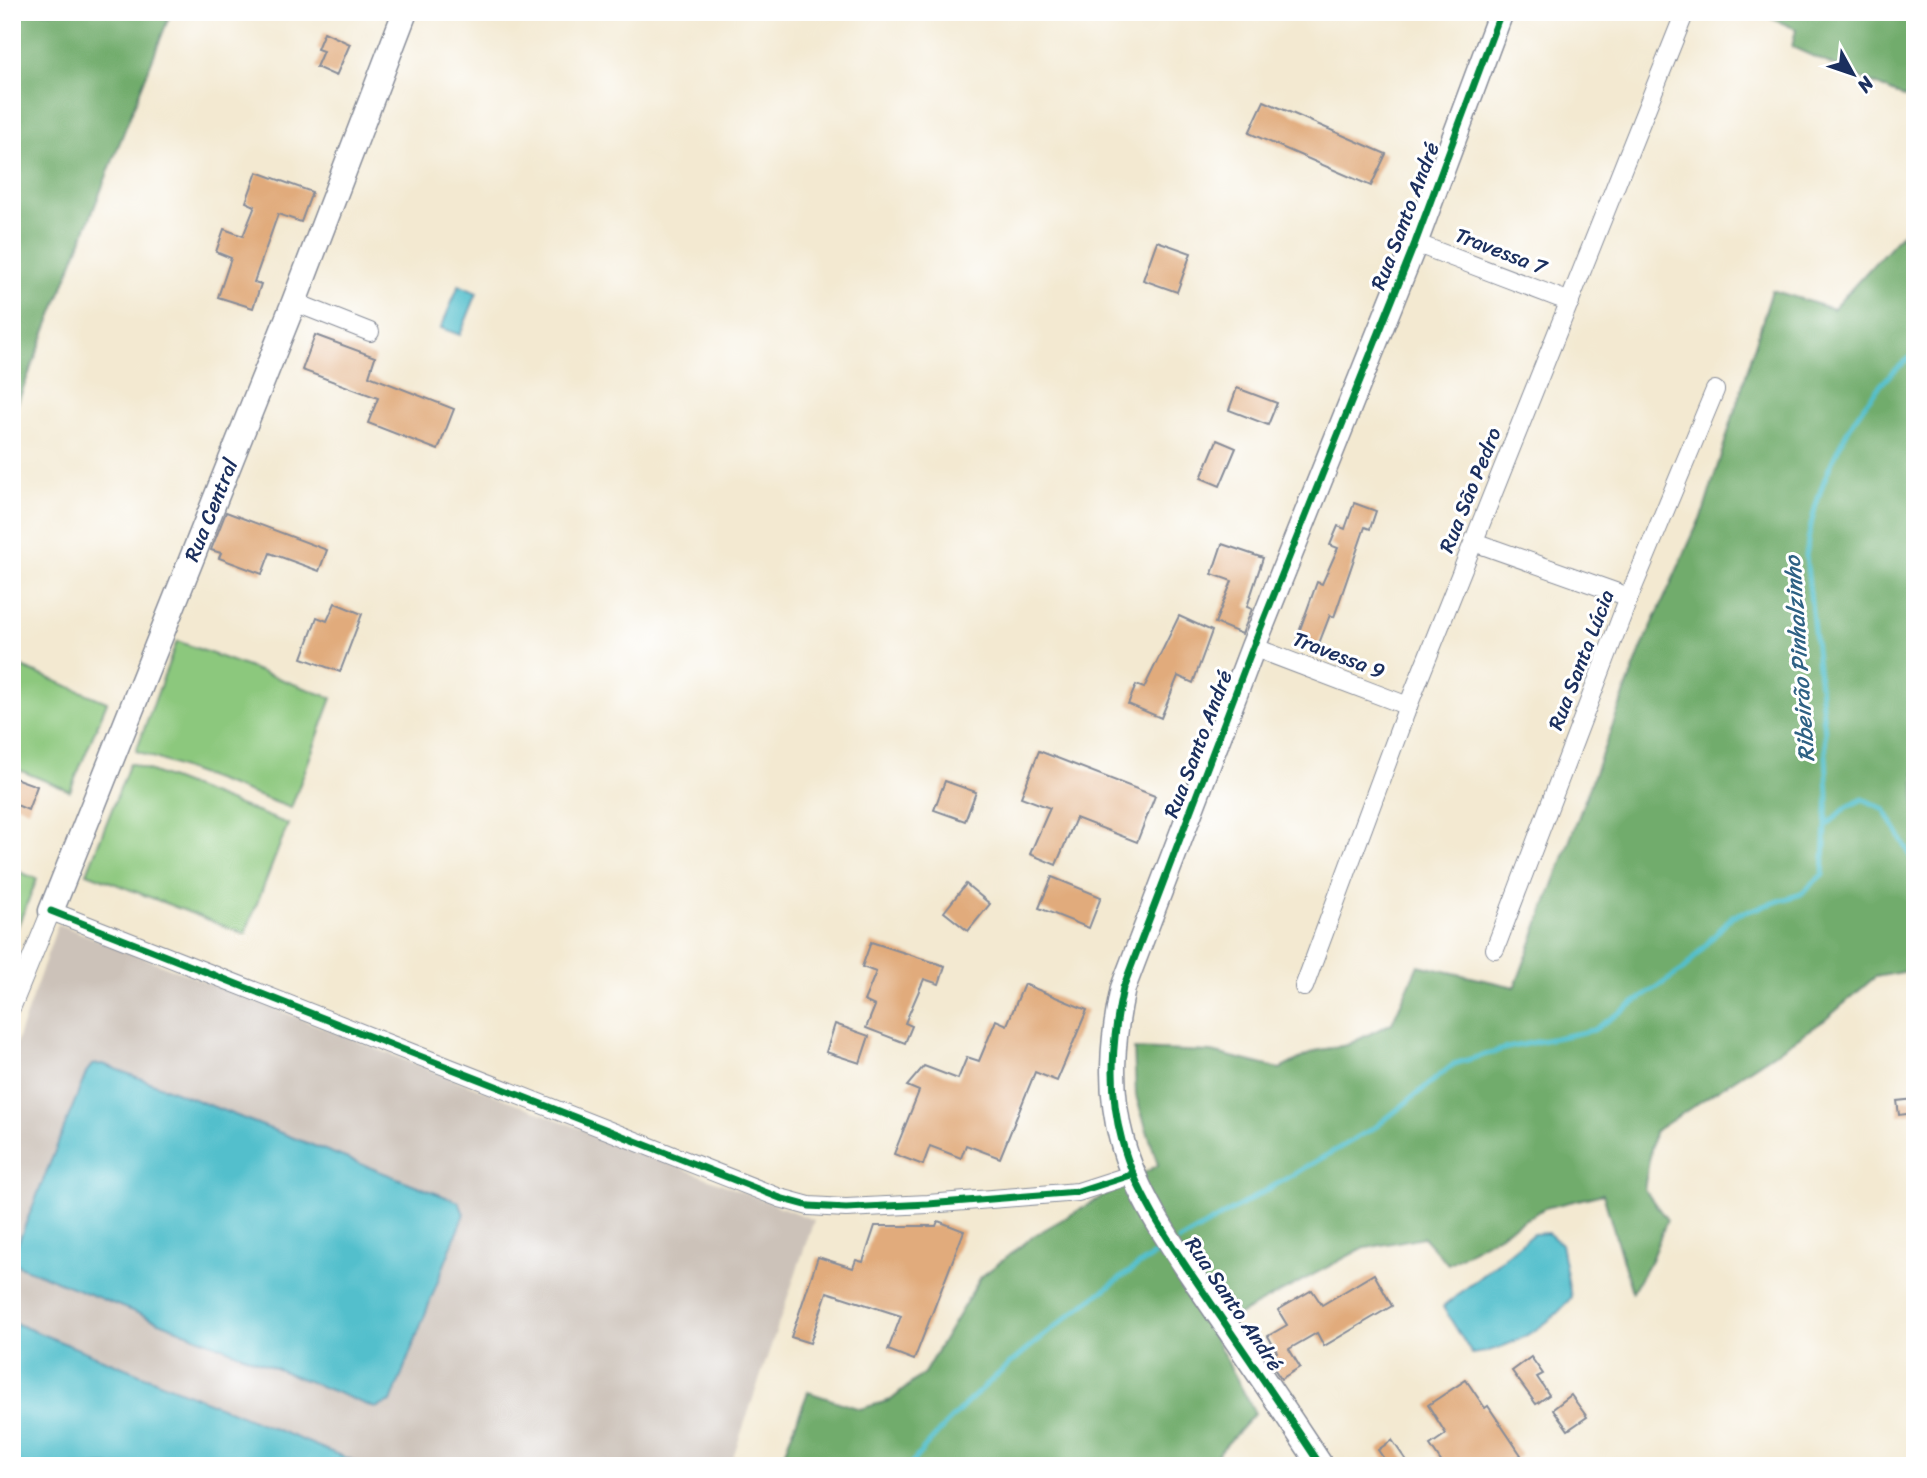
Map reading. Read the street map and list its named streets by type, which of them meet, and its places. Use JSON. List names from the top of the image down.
{
  "streets": {
    "street": [
      "Rua Santo André",
      "Travessa 7",
      "Rua São Pedro",
      "Rua Central",
      "Travessa 9",
      "Rua Santa Lúcia"
    ]
  },
  "crossings": [
    ["Rua Santo André", "Travessa 7"],
    ["Rua Santo André", "Travessa 9"],
    ["Travessa 7", "Rua São Pedro"],
    ["Rua São Pedro", "Travessa 9"]
  ],
  "water": ["Ribeirão Pinhalzinho"],
  "north": "bottom right"
}
